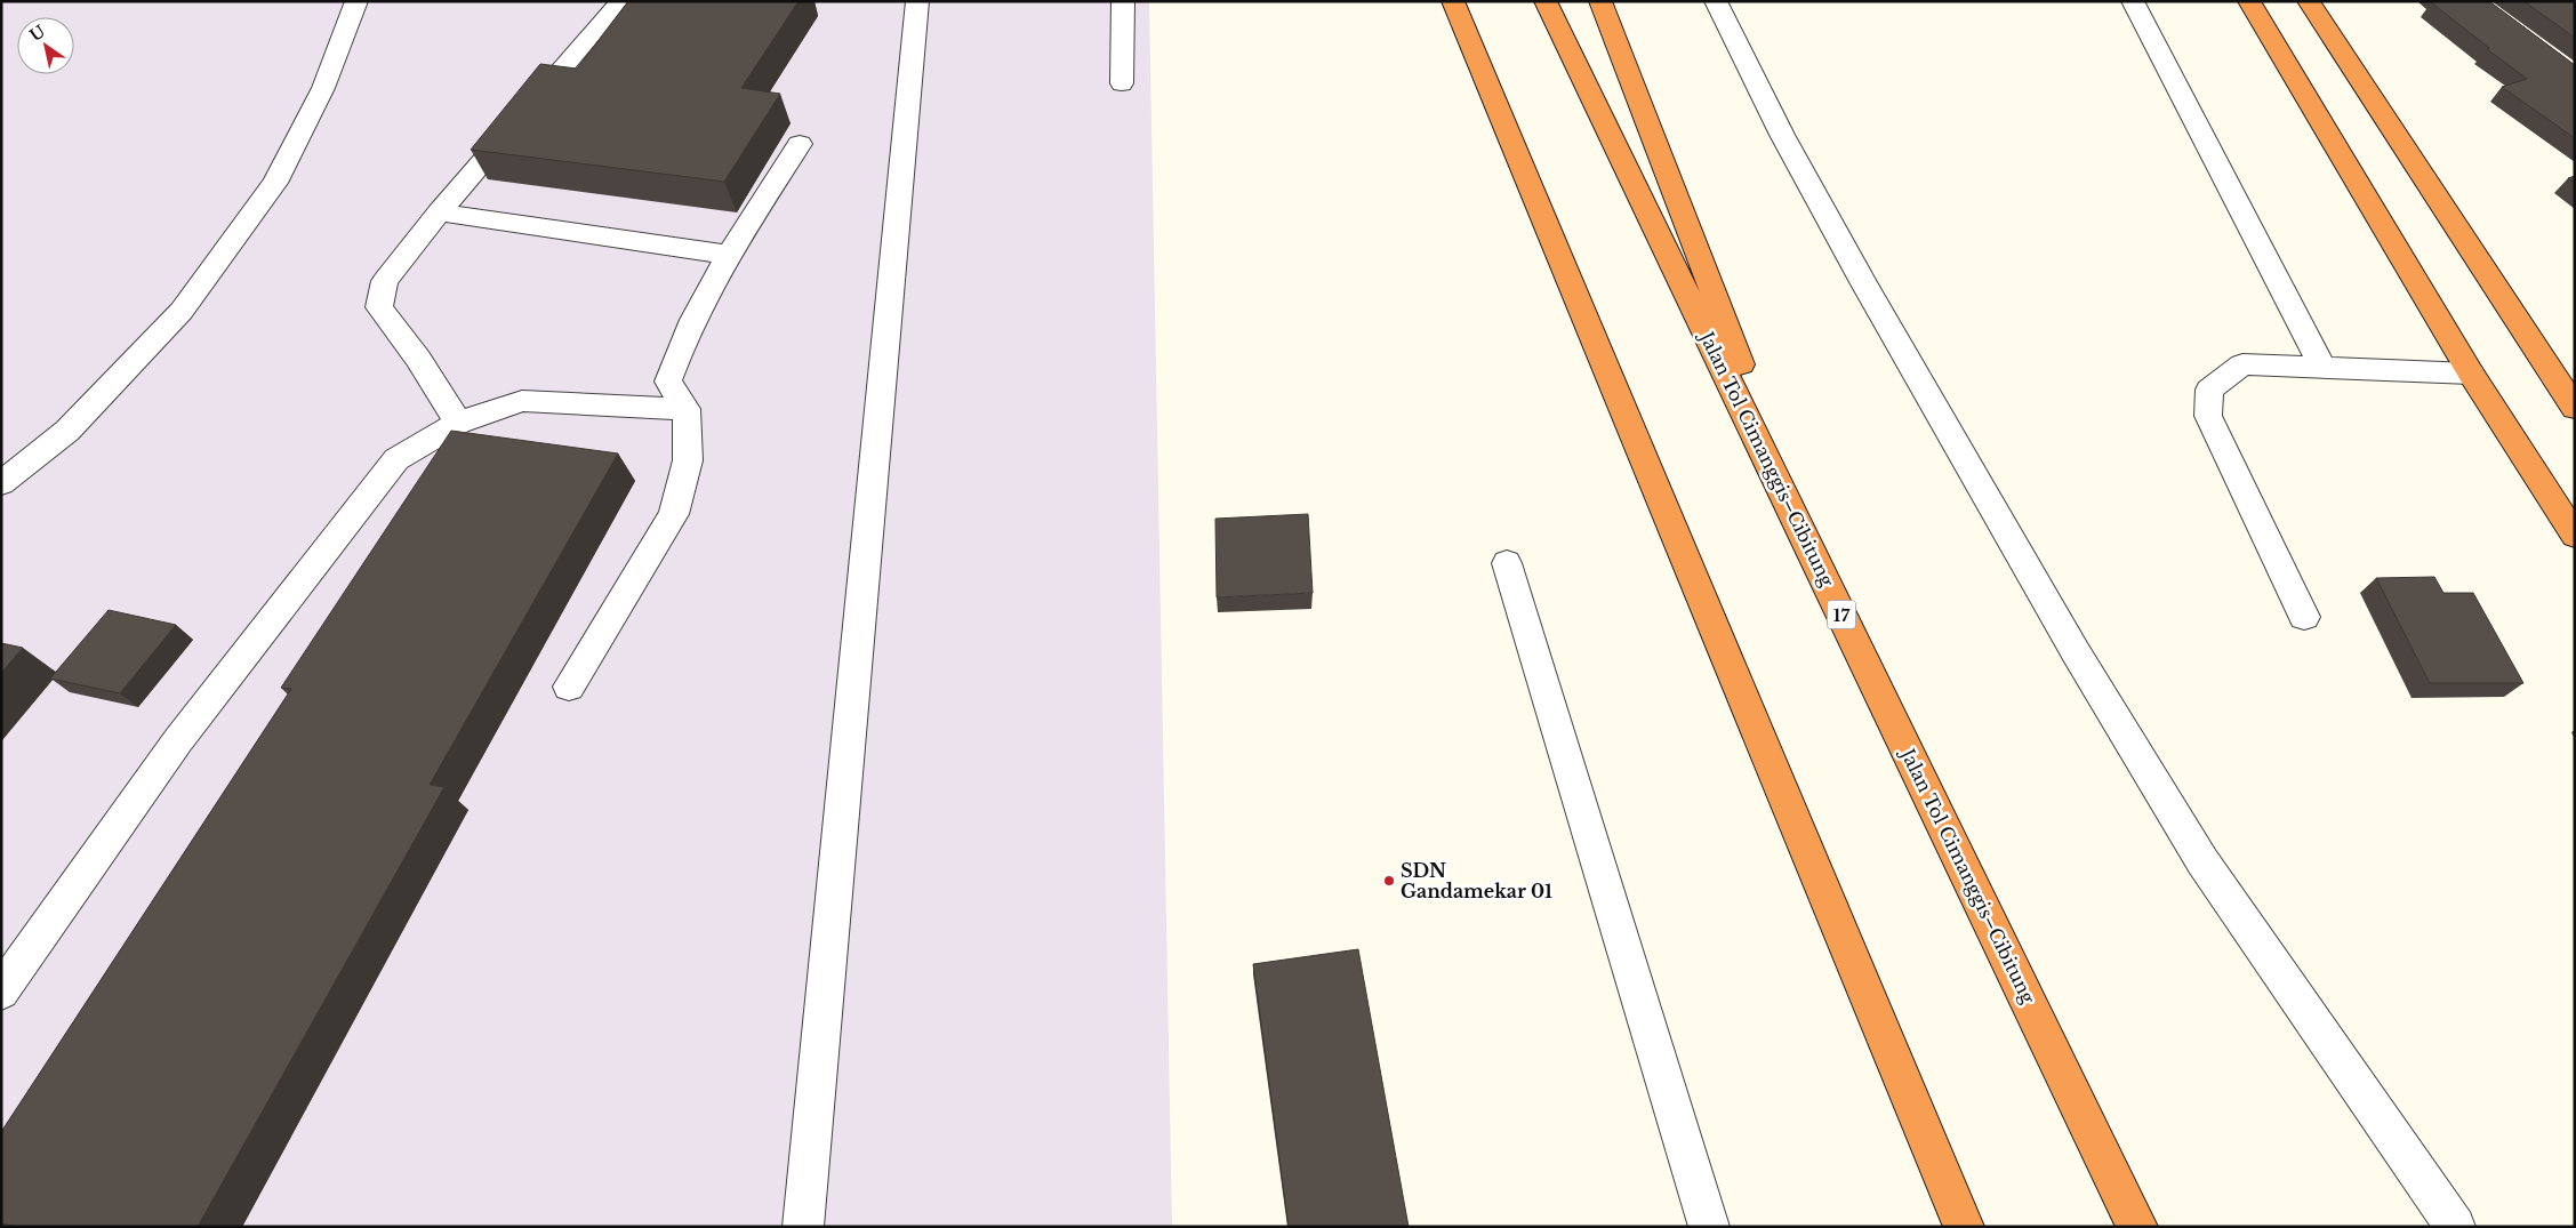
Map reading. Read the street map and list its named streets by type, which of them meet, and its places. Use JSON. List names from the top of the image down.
{
  "streets": {
    "highway": ["Jalan Tol Cimanggis–Cibitung", "17"]
  },
  "places": ["SDN Gandamekar 01"],
  "north": "top left"
}
